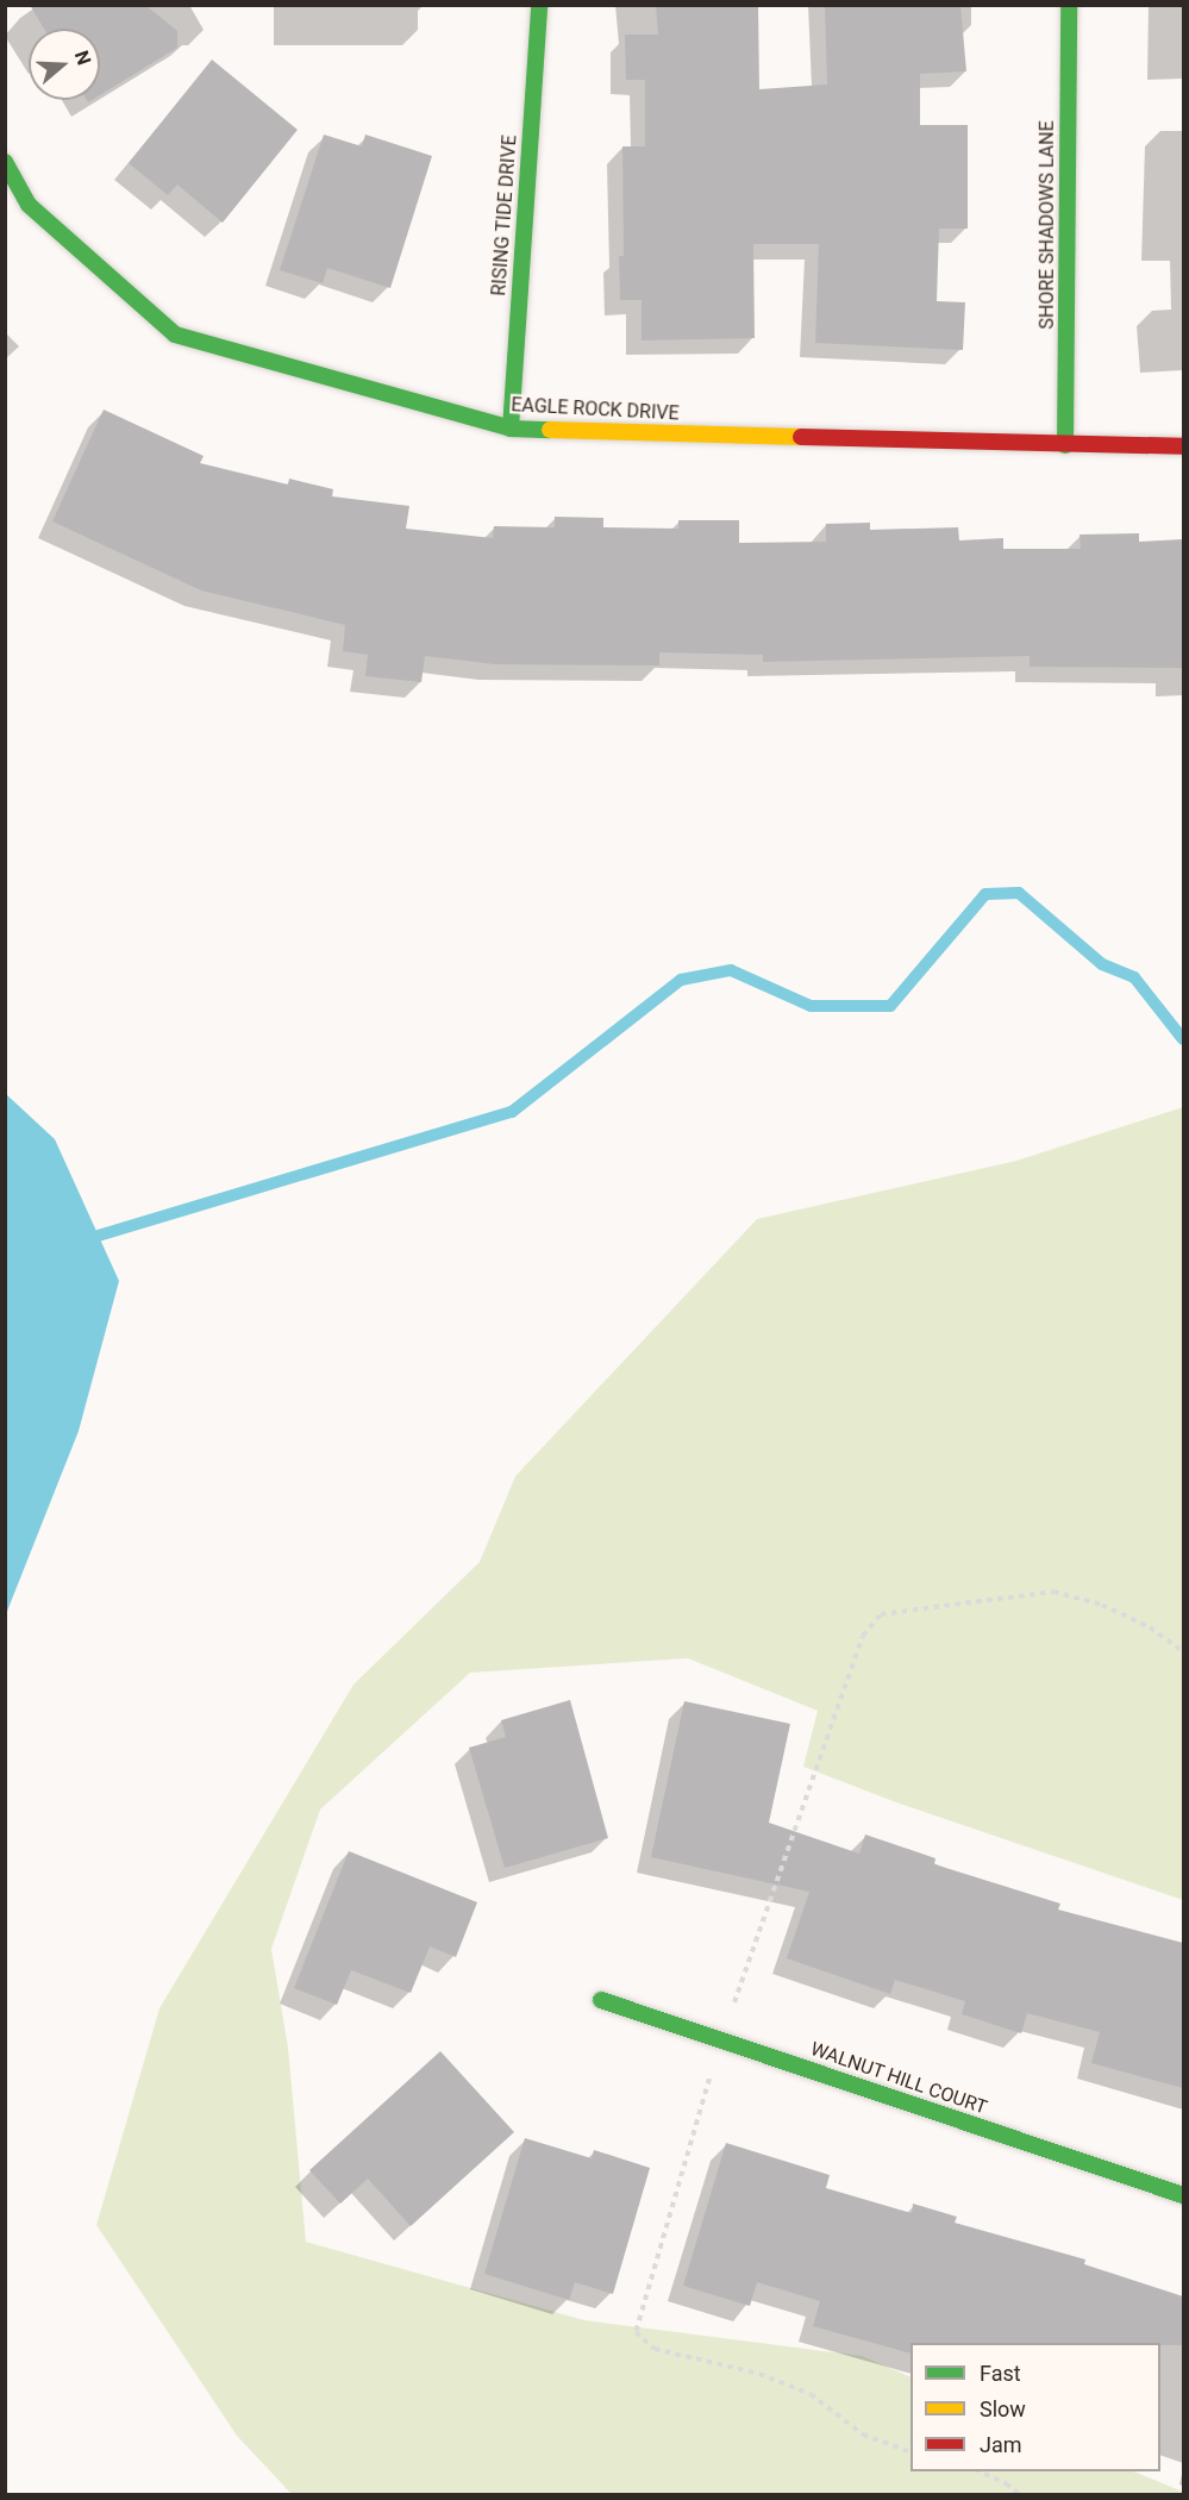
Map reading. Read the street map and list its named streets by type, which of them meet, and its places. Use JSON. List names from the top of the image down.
{
  "streets": {
    "street": [
      "RISING TIDE DRIVE",
      "SHORE SHADOWS LANE",
      "EAGLE ROCK DRIVE",
      "WALNUT HILL COURT"
    ]
  },
  "crossings": [
    ["RISING TIDE DRIVE", "EAGLE ROCK DRIVE"],
    ["SHORE SHADOWS LANE", "EAGLE ROCK DRIVE"]
  ],
  "legend": ["Fast", "Slow", "Jam"],
  "north": "right"
}
